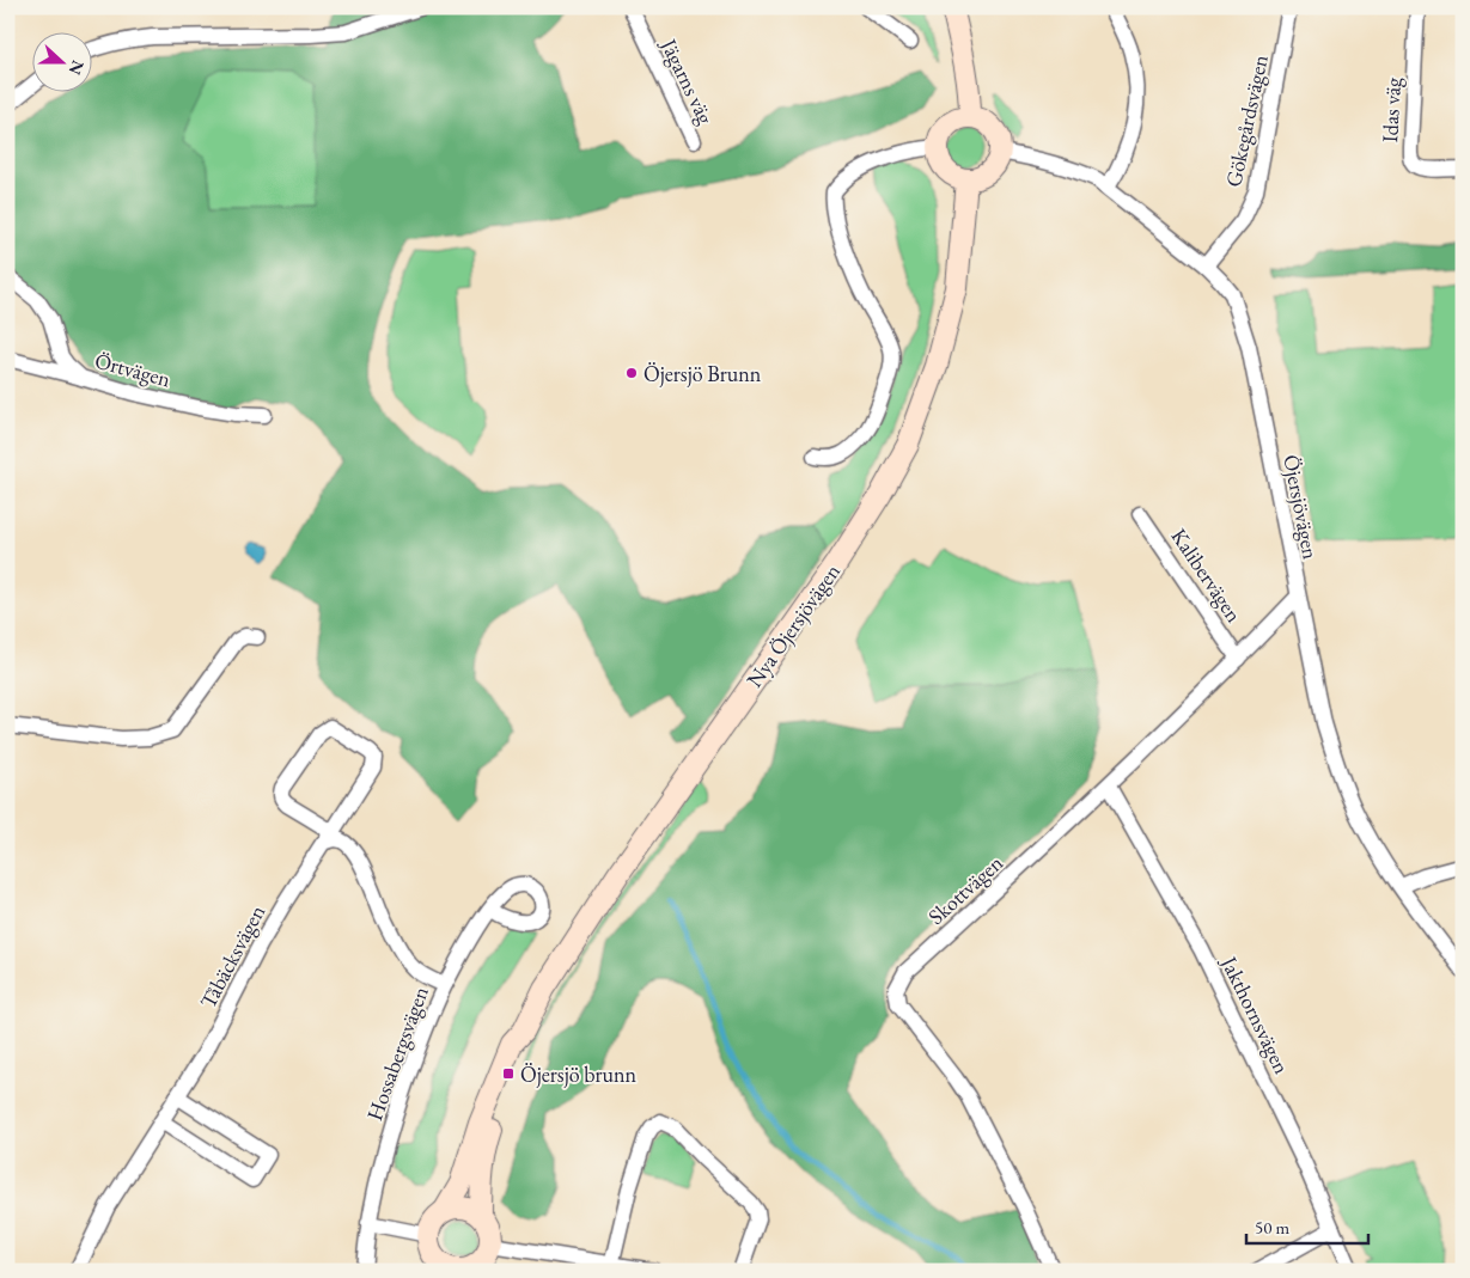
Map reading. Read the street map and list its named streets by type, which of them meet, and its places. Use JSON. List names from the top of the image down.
{
  "streets": {
    "street": [
      "Jägarns väg",
      "Idas väg",
      "Gökegårdsvägen",
      "Örtvägen",
      "Öjersjövägen",
      "Kalibervägen",
      "Nya Öjersjövägen",
      "Skottvägen",
      "Tåbäcksvägen",
      "Jakthornsvägen",
      "Hossabergsvägen"
    ]
  },
  "crossings": [
    ["Gökegårdsvägen", "Öjersjövägen"],
    ["Öjersjövägen", "Nya Öjersjövägen"],
    ["Öjersjövägen", "Skottvägen"],
    ["Kalibervägen", "Skottvägen"],
    ["Skottvägen", "Jakthornsvägen"],
    ["Tåbäcksvägen", "Hossabergsvägen"]
  ],
  "places": {
    "other": ["Öjersjö Brunn"],
    "transit": ["Öjersjö brunn"]
  },
  "scale_bar": "50 m",
  "north": "right"
}
